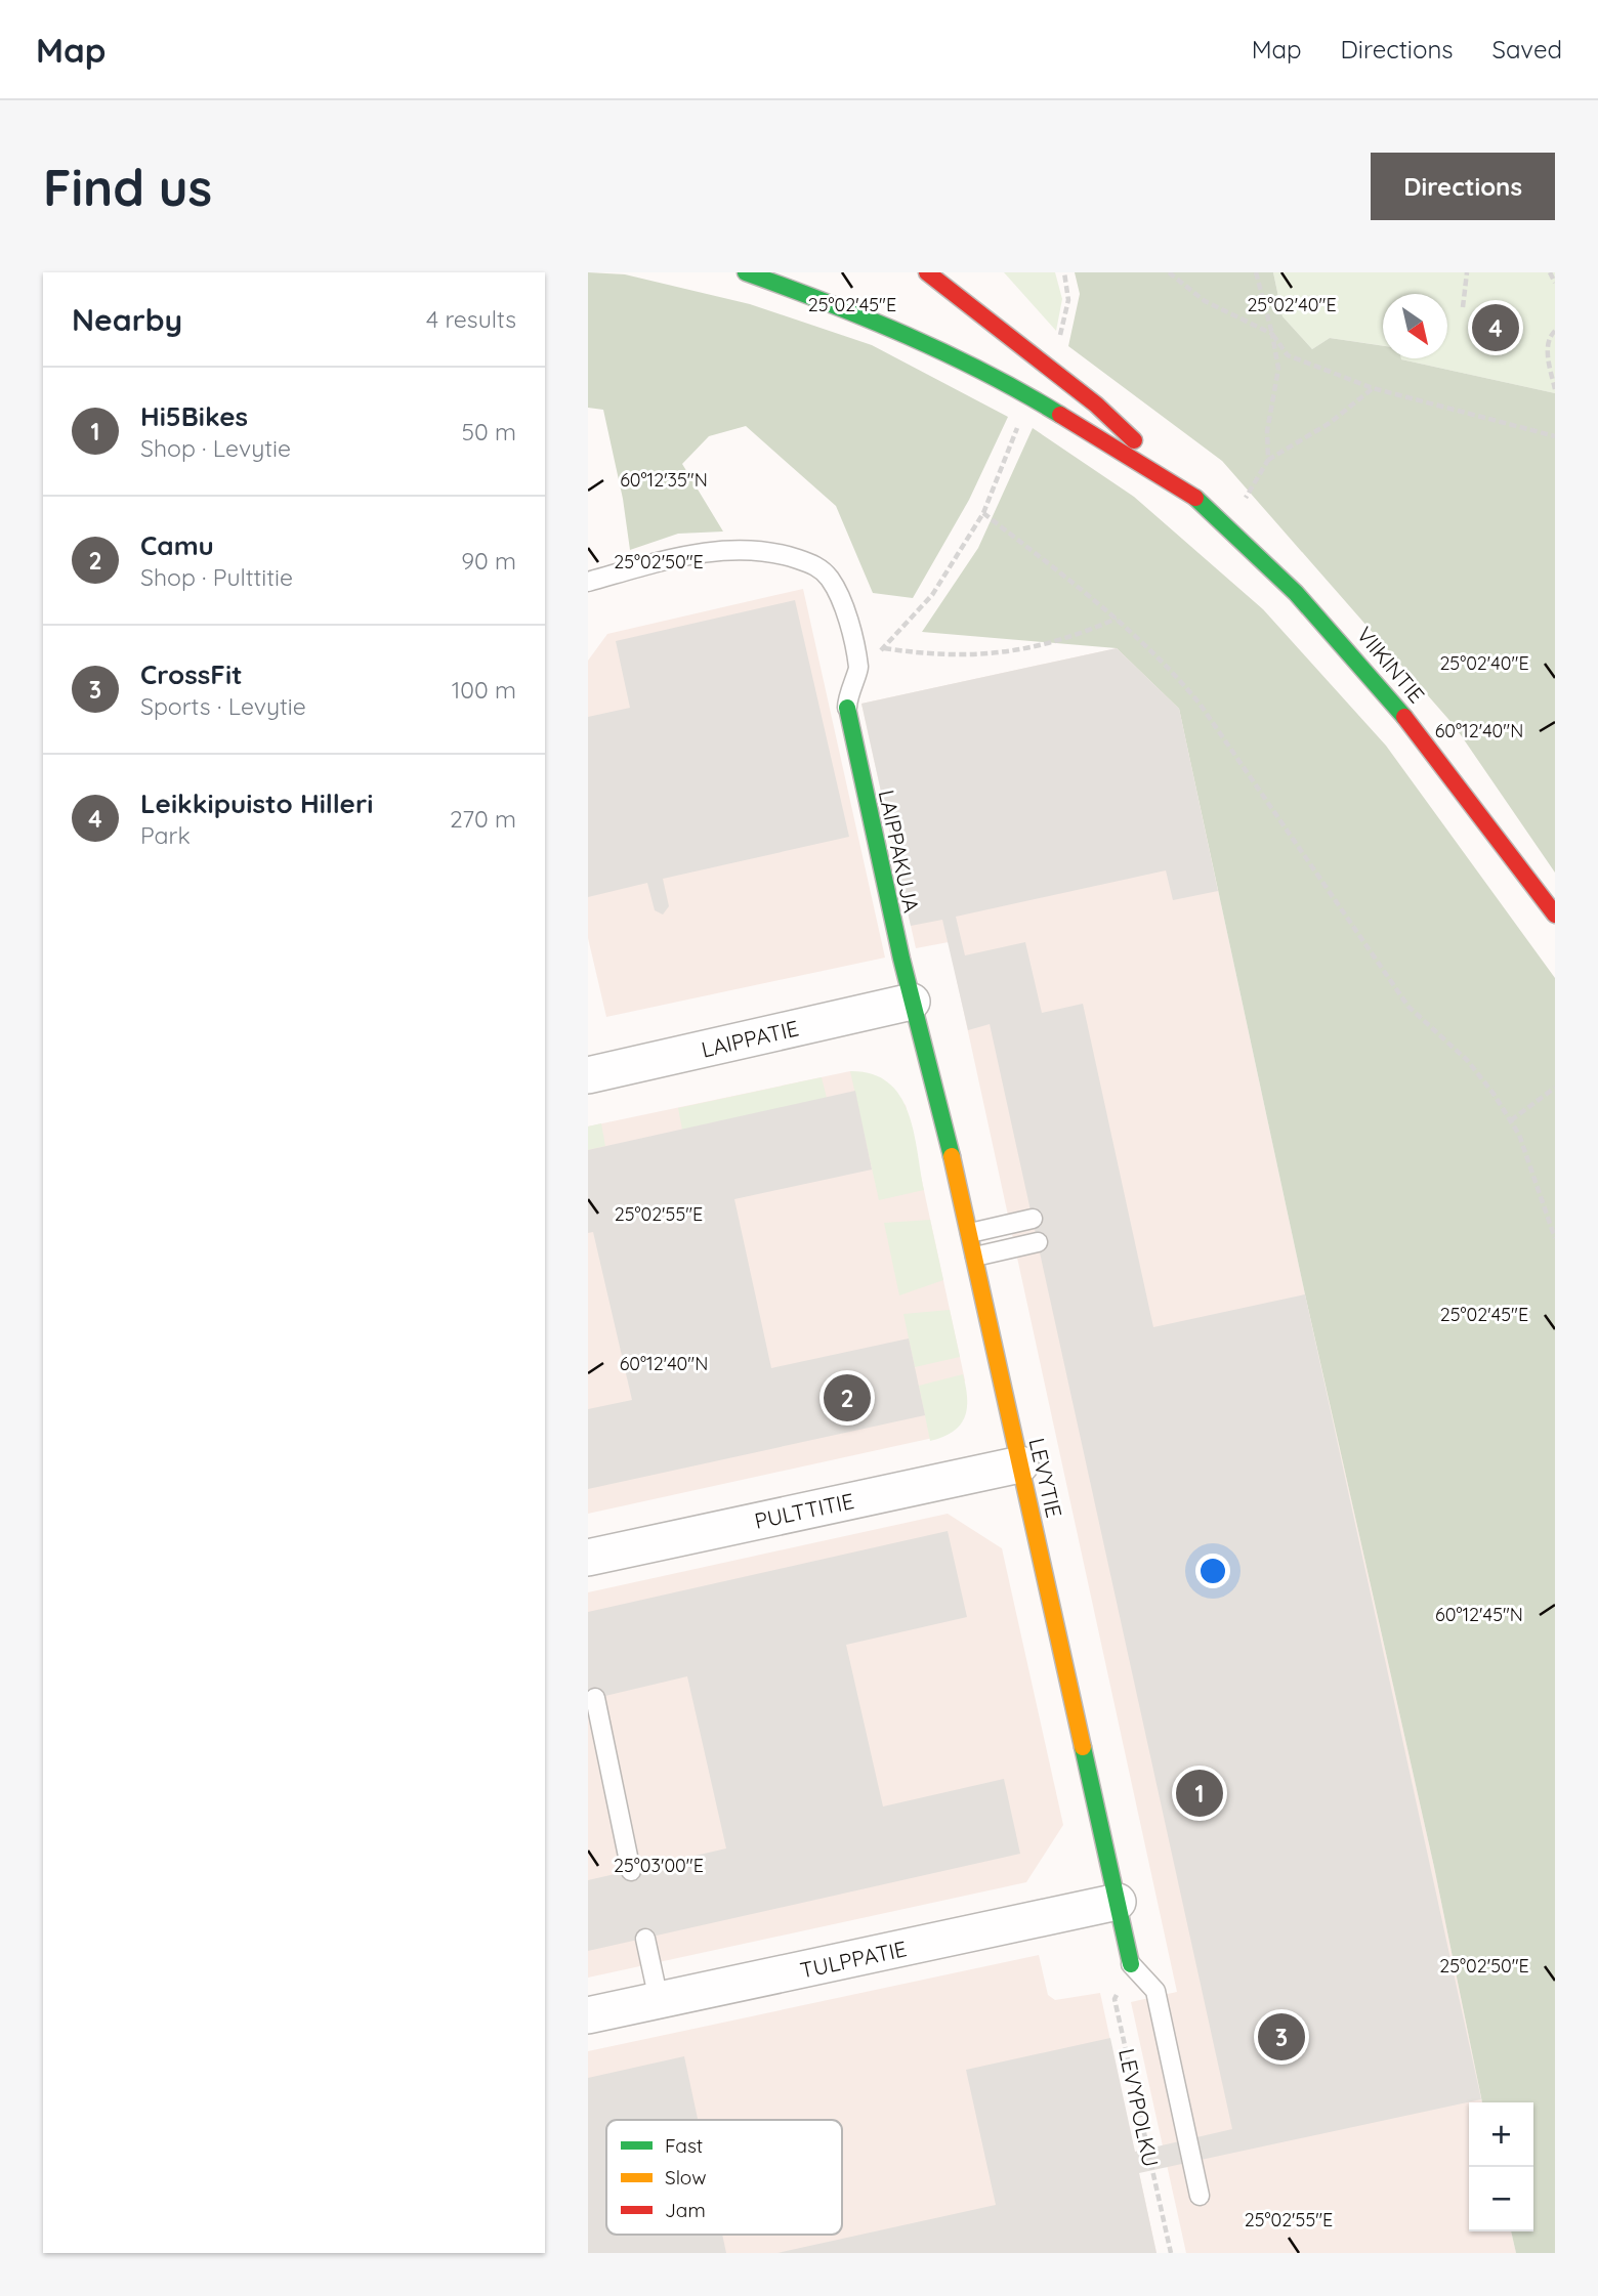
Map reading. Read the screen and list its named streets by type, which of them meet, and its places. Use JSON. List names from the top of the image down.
{
  "streets": {
    "main road": ["VIIKINTIE", "LAIPPAKUJA", "LEVYTIE"],
    "street": ["LAIPPATIE", "PULTTITIE", "TULPPATIE"],
    "path": ["LEVYPOLKU"]
  },
  "crossings": [
    ["LAIPPAKUJA", "LAIPPATIE"],
    ["LAIPPAKUJA", "LEVYTIE"],
    ["LAIPPATIE", "LEVYTIE"],
    ["LEVYTIE", "PULTTITIE"],
    ["LEVYTIE", "TULPPATIE"],
    ["LEVYTIE", "LEVYPOLKU"]
  ],
  "legend": ["Fast", "Slow", "Jam"],
  "north": "bottom right",
  "page": {
    "header": "Map",
    "nav": ["Map", "Directions", "Saved"],
    "buttons": "Directions",
    "title": "Find us",
    "heading": ["Nearby", "4 results"],
    "pins": [
      "4",
      "2",
      "1",
      "3"
    ],
    "list": [
      {
        "mark": "1",
        "name": "Hi5Bikes",
        "note": "Shop · Levytie",
        "value": "50 m"
      },
      {
        "mark": "2",
        "name": "Camu",
        "note": "Shop · Pulttitie",
        "value": "90 m"
      },
      {
        "mark": "3",
        "name": "CrossFit",
        "note": "Sports · Levytie",
        "value": "100 m"
      },
      {
        "mark": "4",
        "name": "Leikkipuisto Hilleri",
        "note": "Park",
        "value": "270 m"
      }
    ],
    "map_buttons": ["+", "−"]
  },
  "coordinates": [
    "25°02'45\"E",
    "25°02'40\"E",
    "60°12'35\"N",
    "25°02'50\"E",
    "60°12'40\"N",
    "25°02'55\"E",
    "60°12'45\"N",
    "25°03'00\"E"
  ]
}
